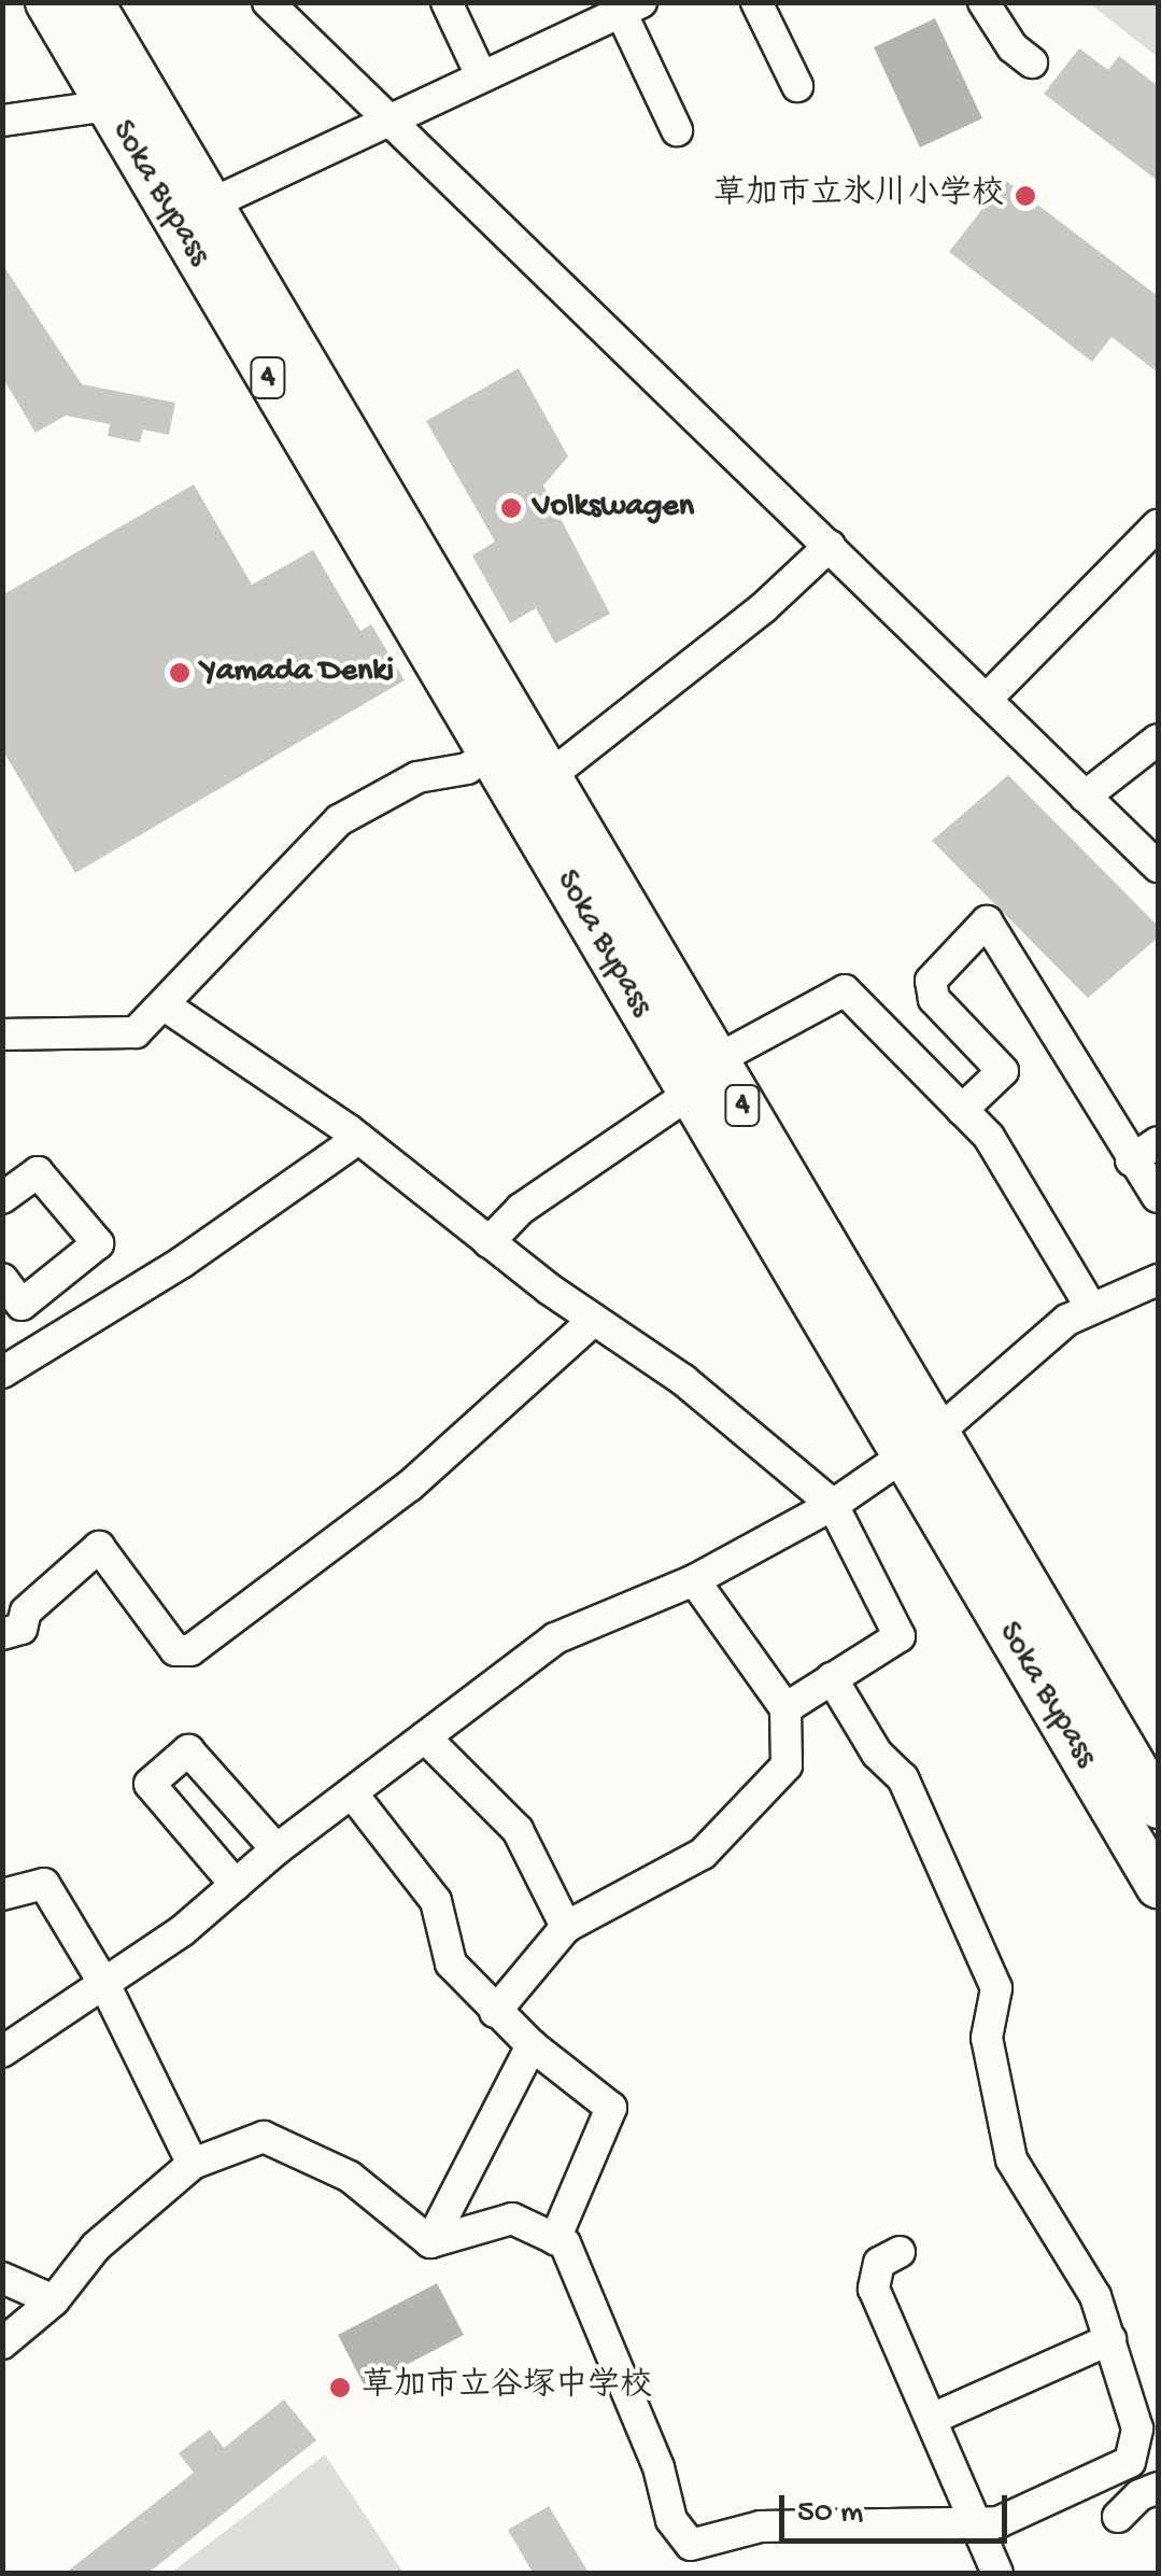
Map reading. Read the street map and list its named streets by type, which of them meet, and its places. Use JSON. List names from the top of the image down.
{
  "streets": {
    "highway": ["Soka Bypass", "4"]
  },
  "places": [
    "草加市立氷川小学校",
    "Volkswagen",
    "Yamada Denki",
    "草加市立谷塚中学校"
  ],
  "scale_bar": "50 m"
}
